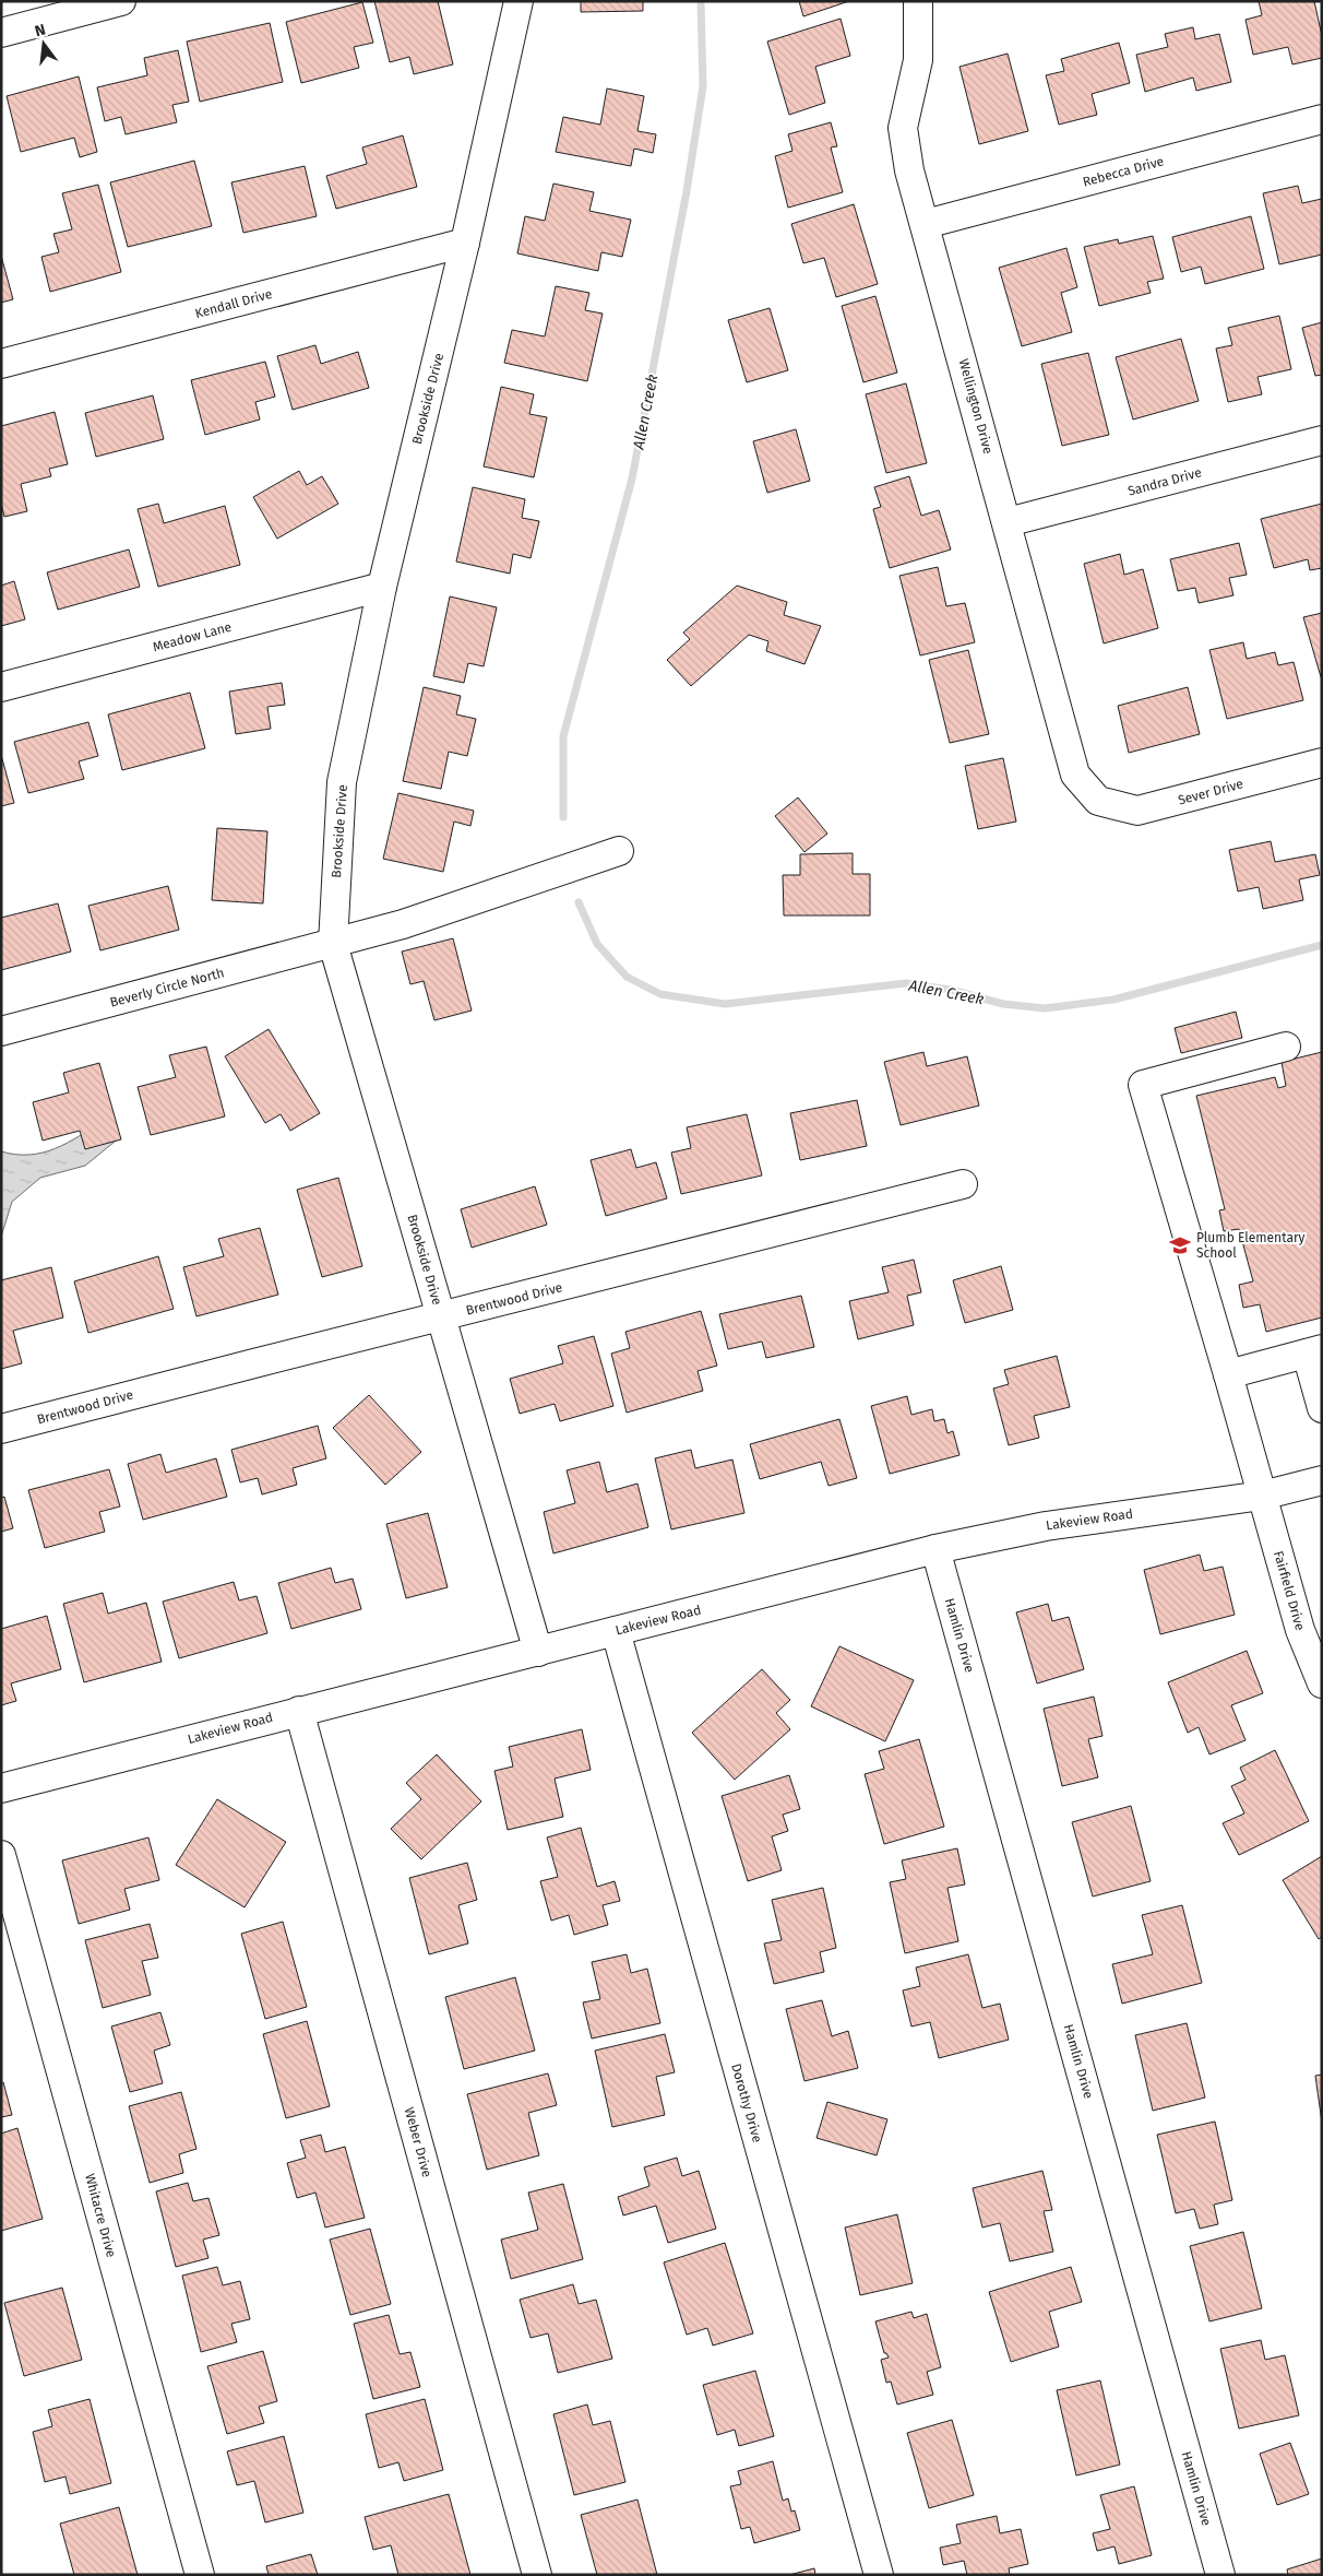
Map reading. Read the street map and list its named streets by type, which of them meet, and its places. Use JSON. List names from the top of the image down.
{
  "streets": {
    "street": [
      "Rebecca Drive",
      "Kendall Drive",
      "Brookside Drive",
      "Wellington Drive",
      "Sandra Drive",
      "Meadow Lane",
      "Sever Drive",
      "Beverly Circle North",
      "Brentwood Drive",
      "Lakeview Road",
      "Fairfield Drive",
      "Hamlin Drive",
      "Dorothy Drive",
      "Weber Drive",
      "Whitacre Drive"
    ]
  },
  "crossings": [
    ["Rebecca Drive", "Wellington Drive"],
    ["Kendall Drive", "Brookside Drive"],
    ["Brookside Drive", "Meadow Lane"],
    ["Brookside Drive", "Beverly Circle North"],
    ["Brookside Drive", "Brentwood Drive"],
    ["Brookside Drive", "Lakeview Road"],
    ["Wellington Drive", "Sandra Drive"],
    ["Wellington Drive", "Sever Drive"],
    ["Lakeview Road", "Fairfield Drive"],
    ["Lakeview Road", "Hamlin Drive"],
    ["Lakeview Road", "Dorothy Drive"],
    ["Lakeview Road", "Weber Drive"]
  ],
  "water": ["Allen Creek"],
  "places": {
    "school or university": ["Plumb Elementary School"]
  },
  "north": "top"
}
